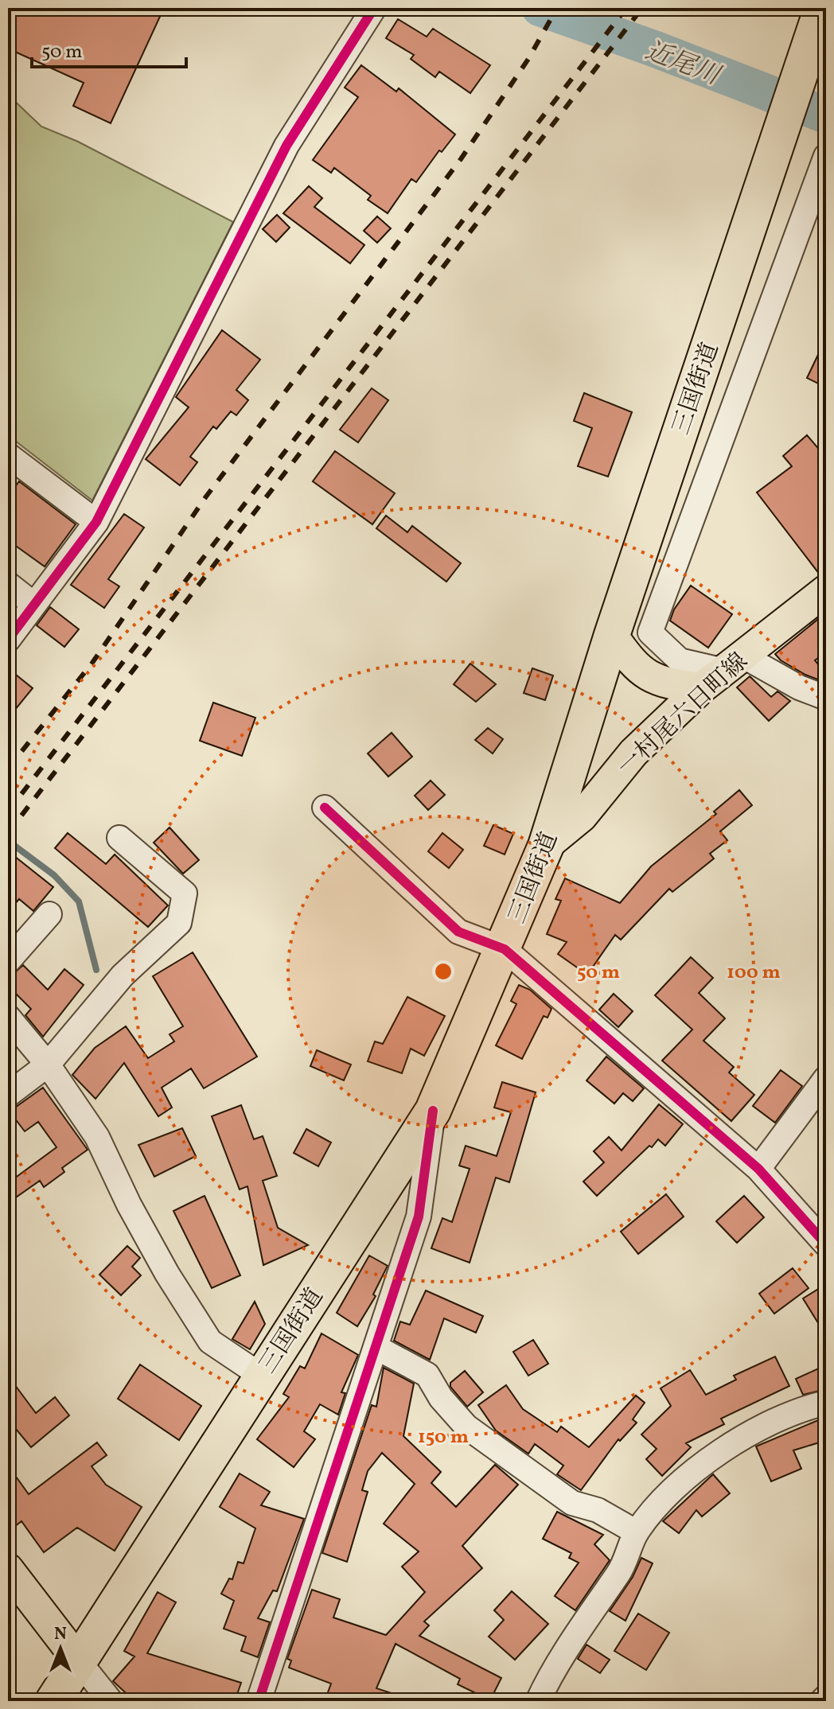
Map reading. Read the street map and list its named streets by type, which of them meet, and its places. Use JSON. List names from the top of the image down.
{
  "streets": {
    "highway": ["三国街道"],
    "main road": ["一村尾六日町線"]
  },
  "crossings": [
    ["三国街道", "一村尾六日町線"]
  ],
  "water": ["近尾川"],
  "scale_bar": "50 m",
  "north": "top",
  "rings": ["50 m", "100 m", "150 m"]
}
